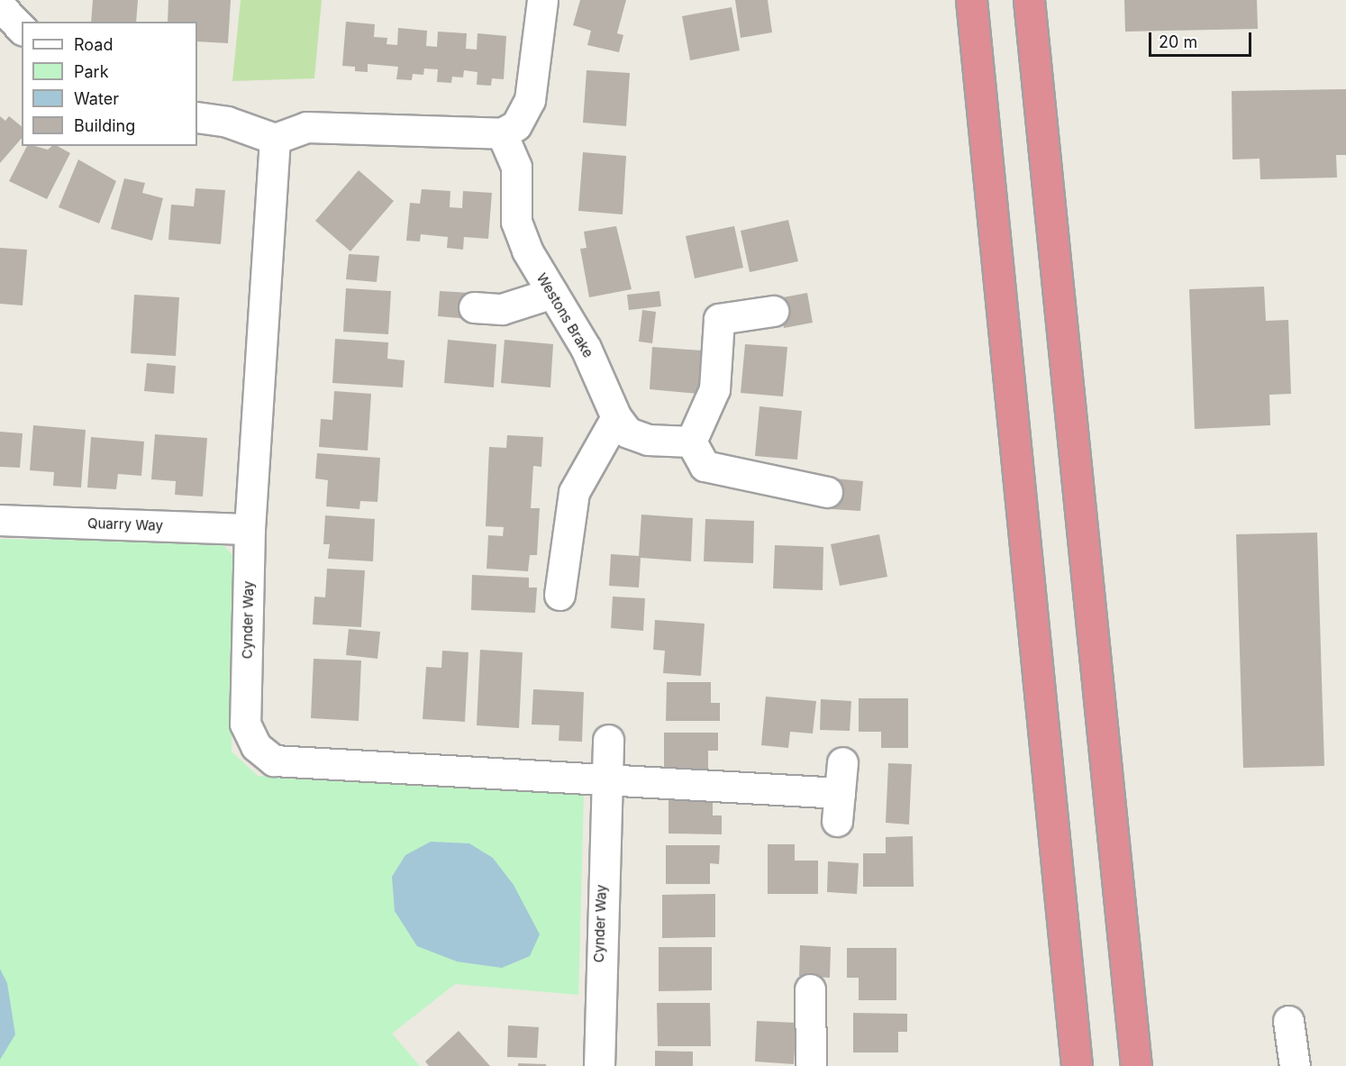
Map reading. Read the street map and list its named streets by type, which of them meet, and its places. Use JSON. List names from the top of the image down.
{
  "streets": {
    "street": ["Westons Brake", "Quarry Way", "Cynder Way"]
  },
  "crossings": [
    ["Quarry Way", "Cynder Way"]
  ],
  "legend": [
    "Road",
    "Park",
    "Water",
    "Building"
  ],
  "scale_bar": "20 m"
}
